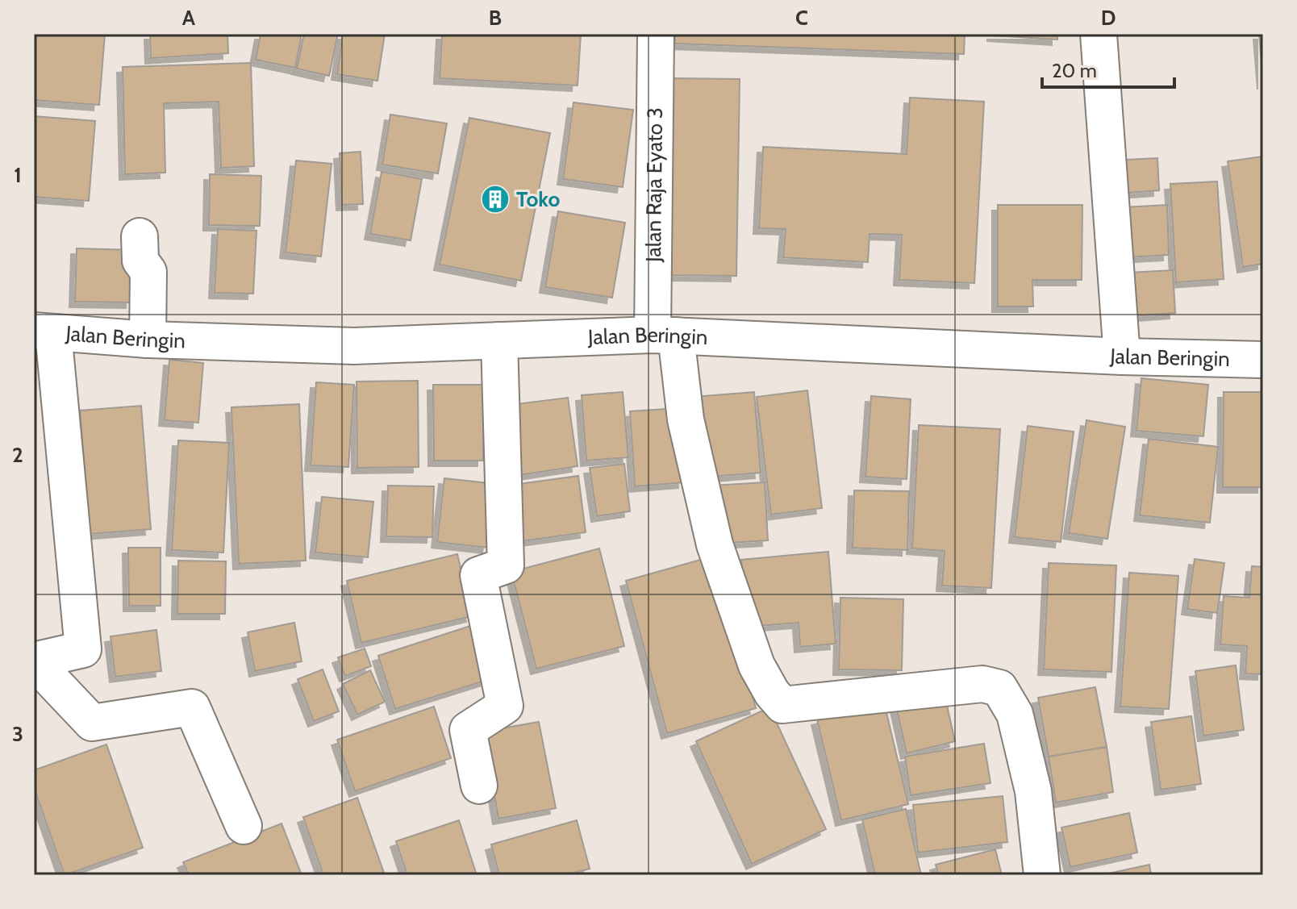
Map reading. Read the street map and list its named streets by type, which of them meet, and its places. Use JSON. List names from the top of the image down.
{
  "streets": {
    "street": ["Jalan Raja Eyato 3", "Jalan Beringin"]
  },
  "crossings": [
    ["Jalan Raja Eyato 3", "Jalan Beringin"]
  ],
  "places": {
    "building": ["Toko"]
  },
  "scale_bar": "20 m",
  "grid": {
    "columns": [
      "A",
      "B",
      "C",
      "D"
    ],
    "rows": ["1", "2", "3"]
  }
}
